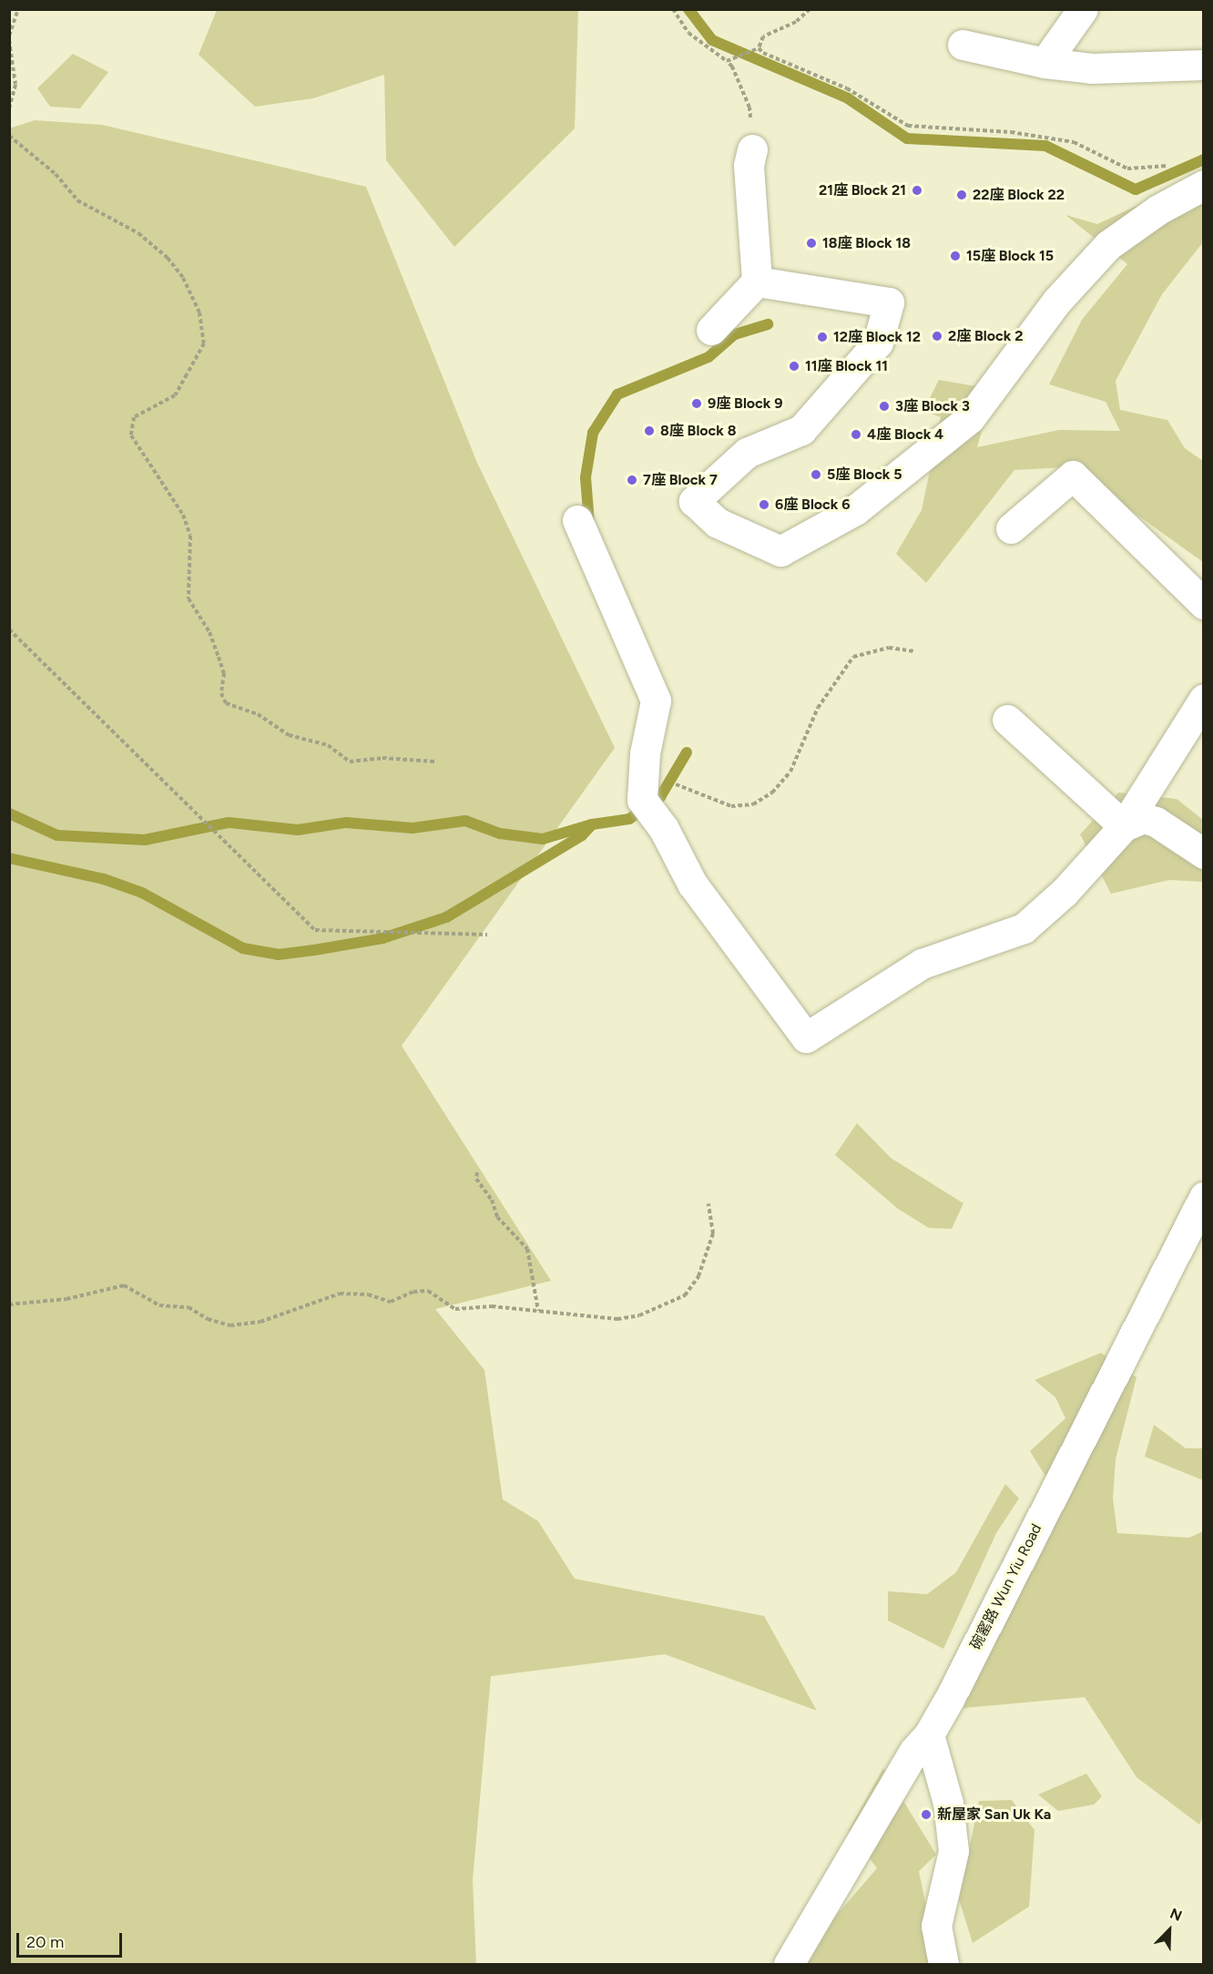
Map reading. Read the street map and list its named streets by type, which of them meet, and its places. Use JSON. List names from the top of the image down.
{
  "streets": {
    "street": ["碗窰路 Wun Yiu Road"]
  },
  "places": [
    "21座 Block 21",
    "22座 Block 22",
    "18座 Block 18",
    "15座 Block 15",
    "2座 Block 2",
    "12座 Block 12",
    "11座 Block 11",
    "9座 Block 9",
    "3座 Block 3",
    "8座 Block 8",
    "4座 Block 4",
    "5座 Block 5",
    "7座 Block 7",
    "6座 Block 6",
    "新屋家 San Uk Ka"
  ],
  "scale_bar": "20 m",
  "north": "top right"
}
